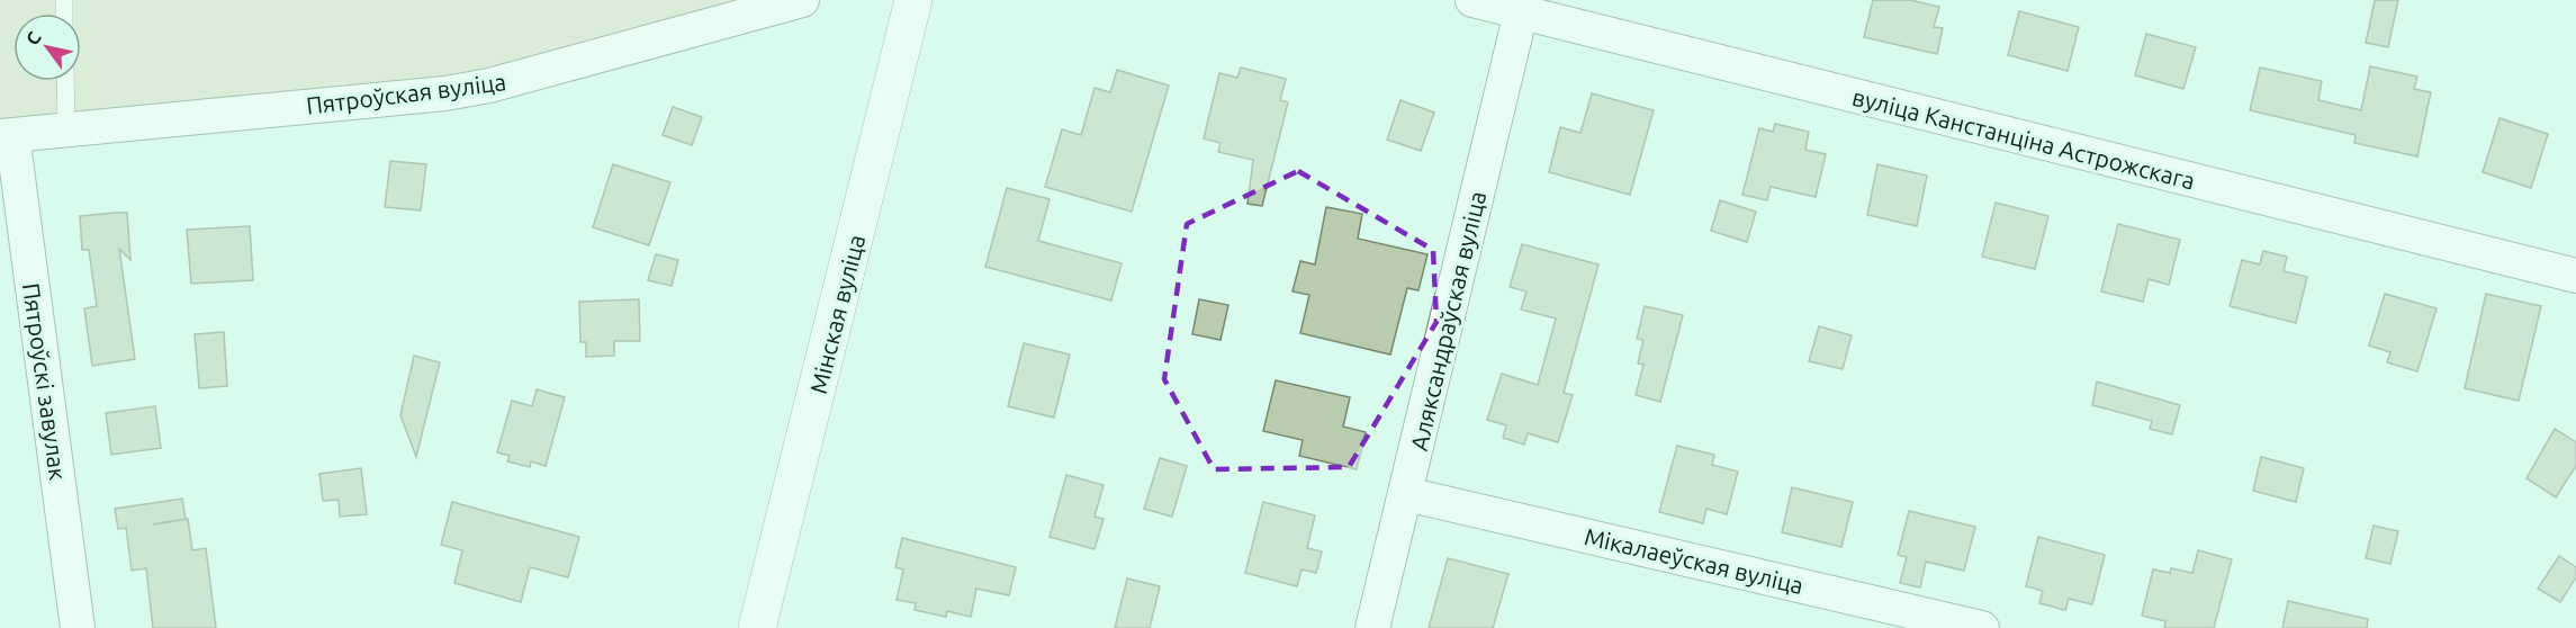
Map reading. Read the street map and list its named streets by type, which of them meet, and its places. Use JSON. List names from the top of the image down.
{
  "streets": {
    "main road": ["Мінская вуліца"],
    "street": [
      "Пятроўская вуліца",
      "вуліца Канстанціна Астрожскага",
      "Аляксандраўская вуліца",
      "Пятроўскі завулак",
      "Мікалаеўская вуліца"
    ]
  },
  "crossings": [
    ["Пятроўская вуліца", "Пятроўскі завулак"],
    ["вуліца Канстанціна Астрожскага", "Аляксандраўская вуліца"],
    ["Аляксандраўская вуліца", "Мікалаеўская вуліца"]
  ],
  "north": "top left"
}
